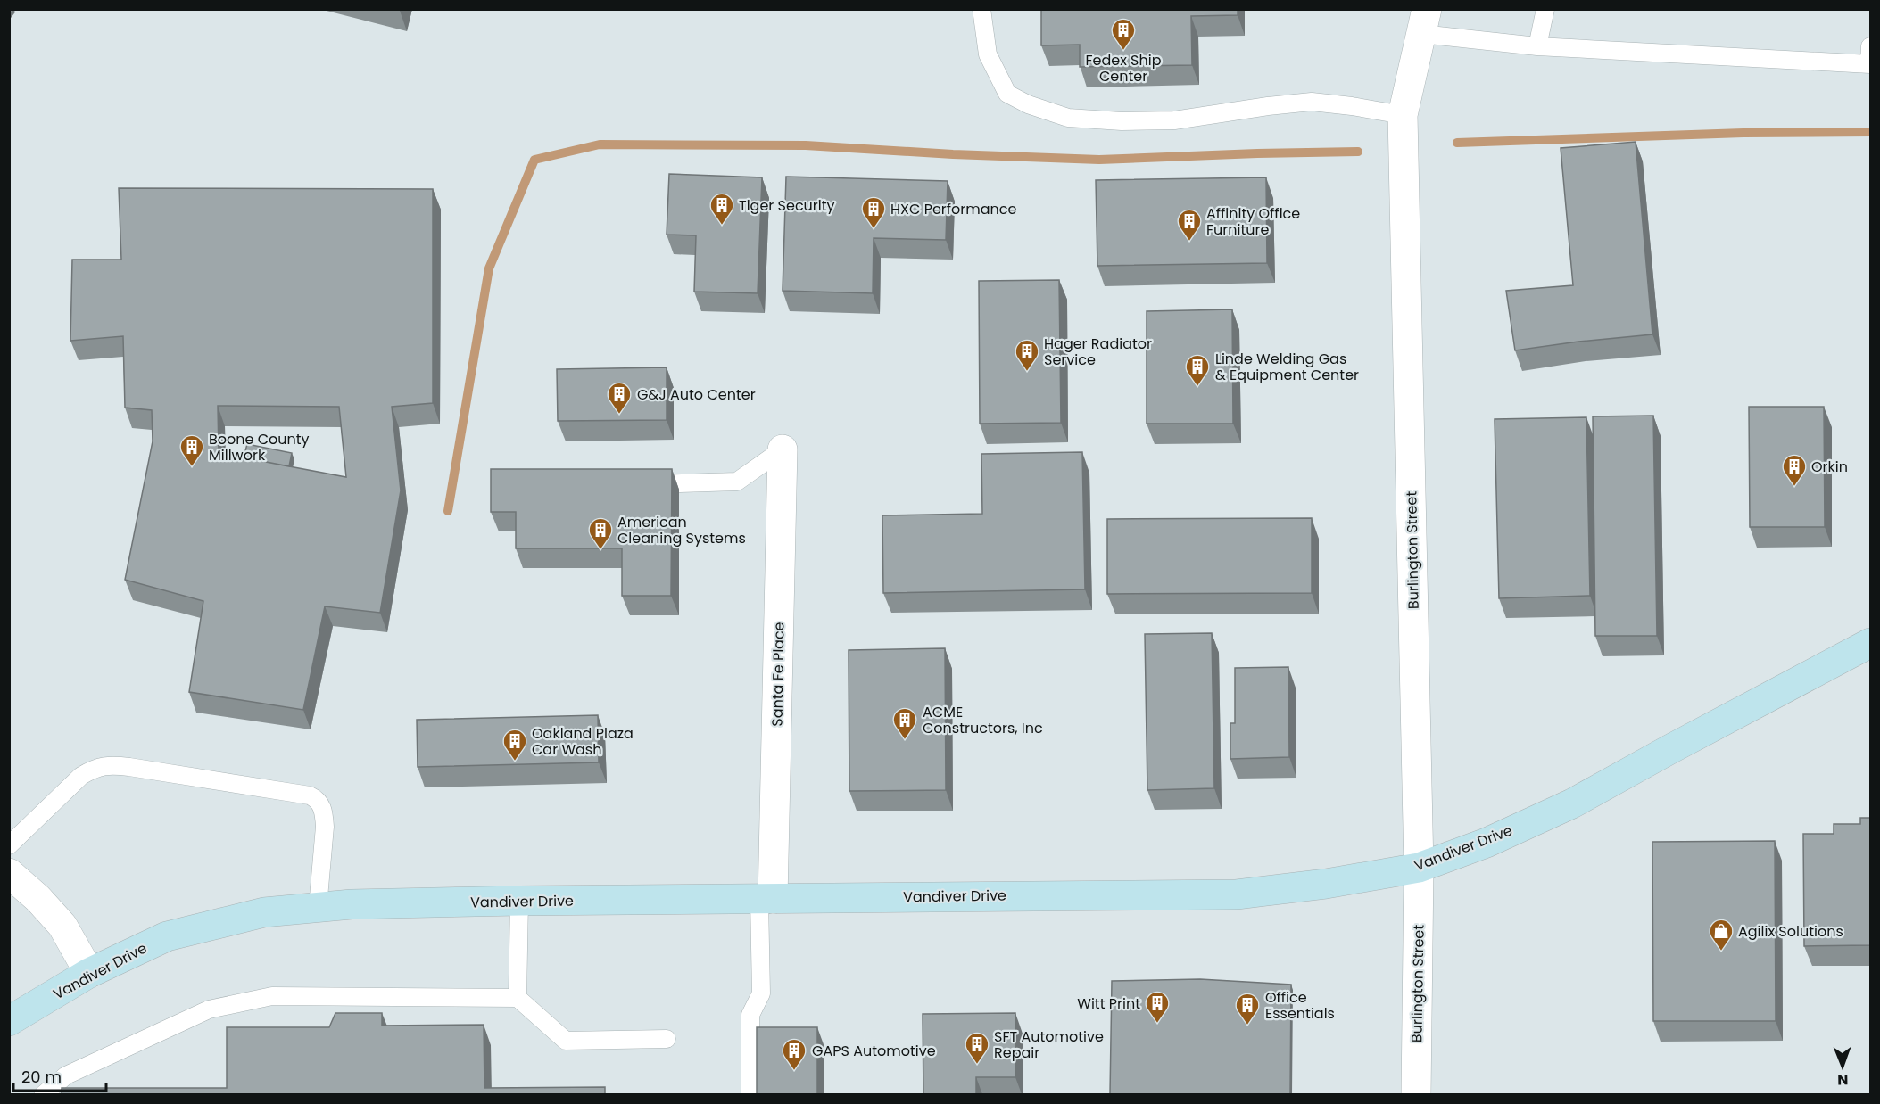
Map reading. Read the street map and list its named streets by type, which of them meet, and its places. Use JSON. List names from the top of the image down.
{
  "streets": {
    "main road": ["Vandiver Drive"],
    "street": ["Burlington Street", "Santa Fe Place"]
  },
  "crossings": [
    ["Burlington Street", "Vandiver Drive"],
    ["Santa Fe Place", "Vandiver Drive"]
  ],
  "places": {
    "building": [
      "Fedex Ship Center",
      "Tiger Security",
      "HXC Performance",
      "Affinity Office Furniture",
      "Hager Radiator Service",
      "Linde Welding Gas & Equipment Center",
      "G&J Auto Center",
      "Boone County Millwork",
      "Orkin",
      "American Cleaning Systems",
      "ACME Constructors, Inc",
      "Oakland Plaza Car Wash",
      "Witt Print",
      "Office Essentials",
      "SFT Automotive Repair",
      "GAPS Automotive"
    ],
    "shop": ["Agilix Solutions"]
  },
  "scale_bar": "20 m",
  "north": "bottom"
}
